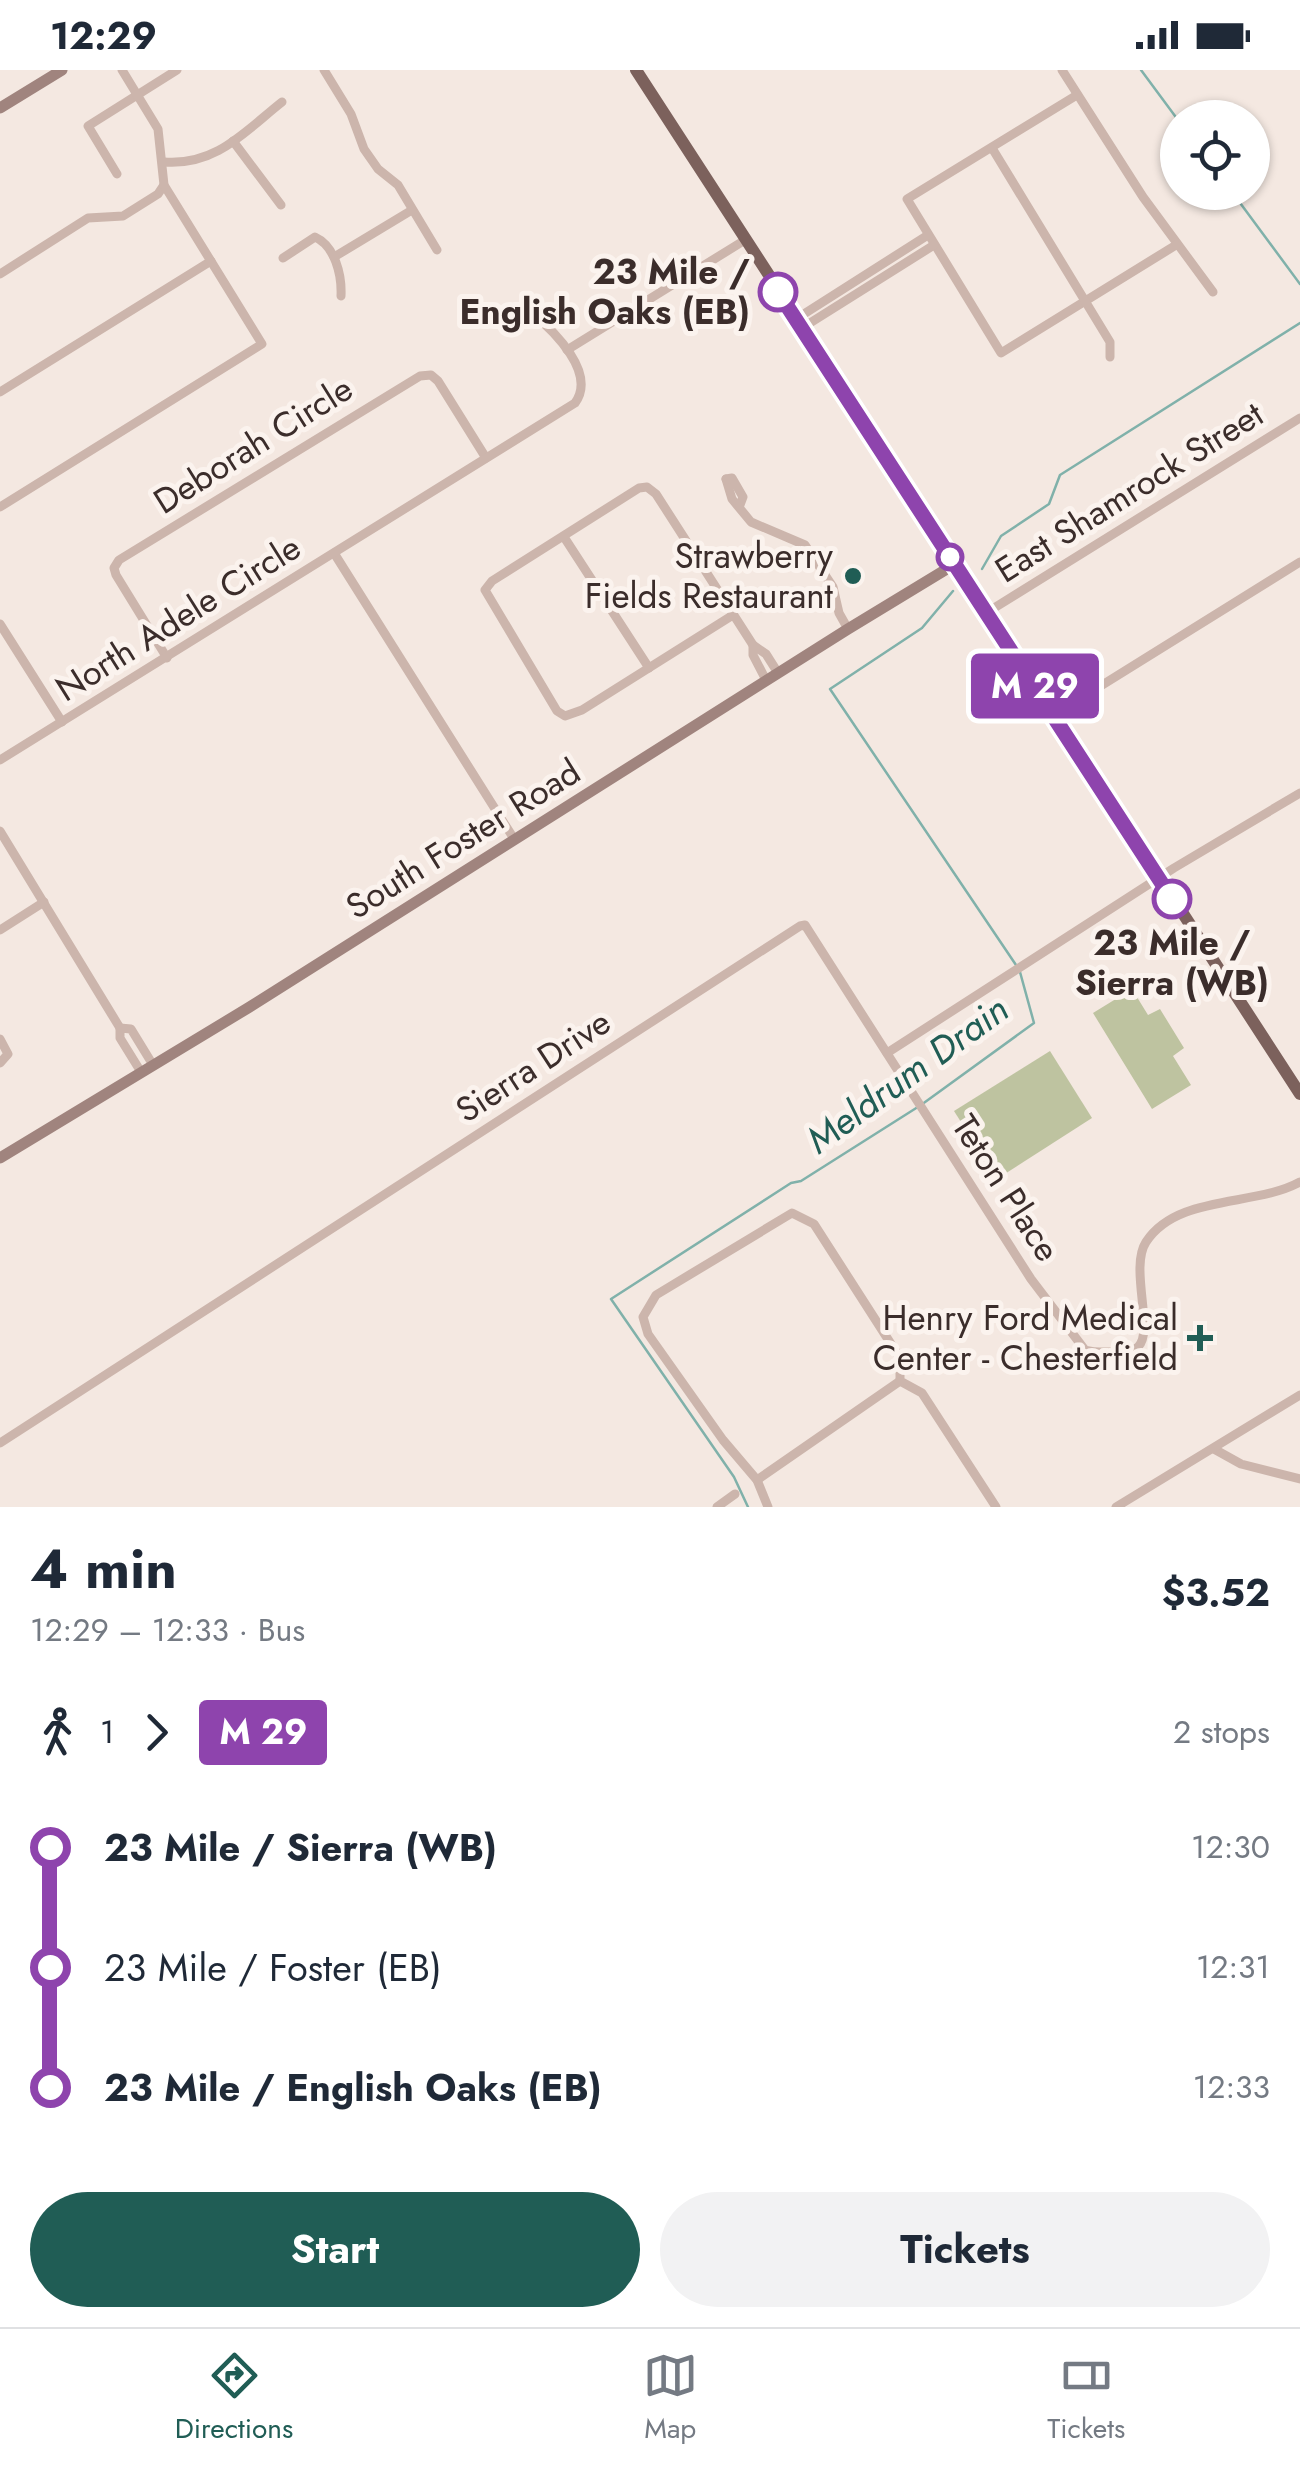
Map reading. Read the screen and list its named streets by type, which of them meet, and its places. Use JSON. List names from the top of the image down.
{
  "streets": {
    "street": [
      "Deborah Circle",
      "East Shamrock Street",
      "North Adele Circle",
      "South Foster Road",
      "Sierra Drive",
      "Teton Place"
    ]
  },
  "crossings": [
    ["Deborah Circle", "North Adele Circle"],
    ["Sierra Drive", "Teton Place"]
  ],
  "water": ["Meldrum Drain"],
  "places": {
    "other": ["23 Mile / English Oaks (EB)", "Strawberry Fields Restaurant", "23 Mile / Sierra (WB)"],
    "health": ["Henry Ford Medical Center - Chesterfield"]
  },
  "page": {
    "status": "12:29",
    "on_map": "M 29",
    "heading": ["4 min", "12:29 – 12:33 · Bus", "$3.52"],
    "legs": ["1", "M 29", "2 stops"],
    "list": [
      {
        "name": "23 Mile / Sierra (WB)",
        "value": "12:30"
      },
      {
        "name": "23 Mile / Foster (EB)",
        "value": "12:31"
      },
      {
        "name": "23 Mile / English Oaks (EB)",
        "value": "12:33"
      }
    ],
    "buttons": ["Start", "Tickets"],
    "tabs": ["Directions", "Map", "Tickets"]
  }
}
